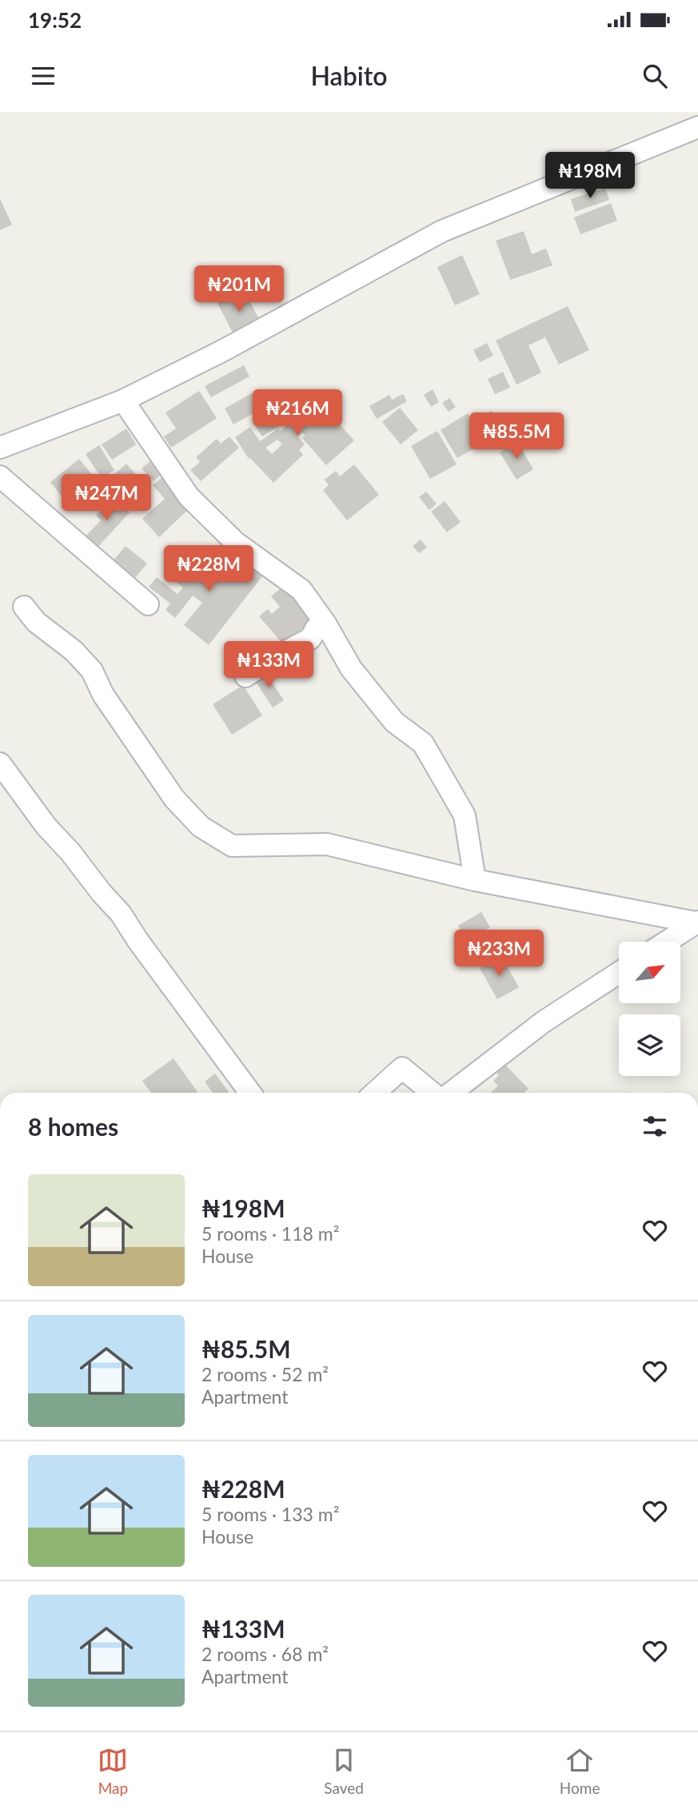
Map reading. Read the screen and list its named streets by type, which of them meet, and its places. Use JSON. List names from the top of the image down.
{
  "north": "top right",
  "page": {
    "status": "19:52",
    "header": "Habito",
    "price": [
      "₦198M",
      "₦201M",
      "₦216M",
      "₦85.5M",
      "₦247M",
      "₦228M",
      "₦133M",
      "₦233M"
    ],
    "heading": "8 homes",
    "list": [
      {
        "name": "₦198M",
        "note": "5 rooms · 118 m² · House"
      },
      {
        "name": "₦85.5M",
        "note": "2 rooms · 52 m² · Apartment"
      },
      {
        "name": "₦228M",
        "note": "5 rooms · 133 m² · House"
      },
      {
        "name": "₦133M",
        "note": "2 rooms · 68 m² · Apartment"
      }
    ],
    "tabs": ["Map", "Saved", "Home"]
  }
}
